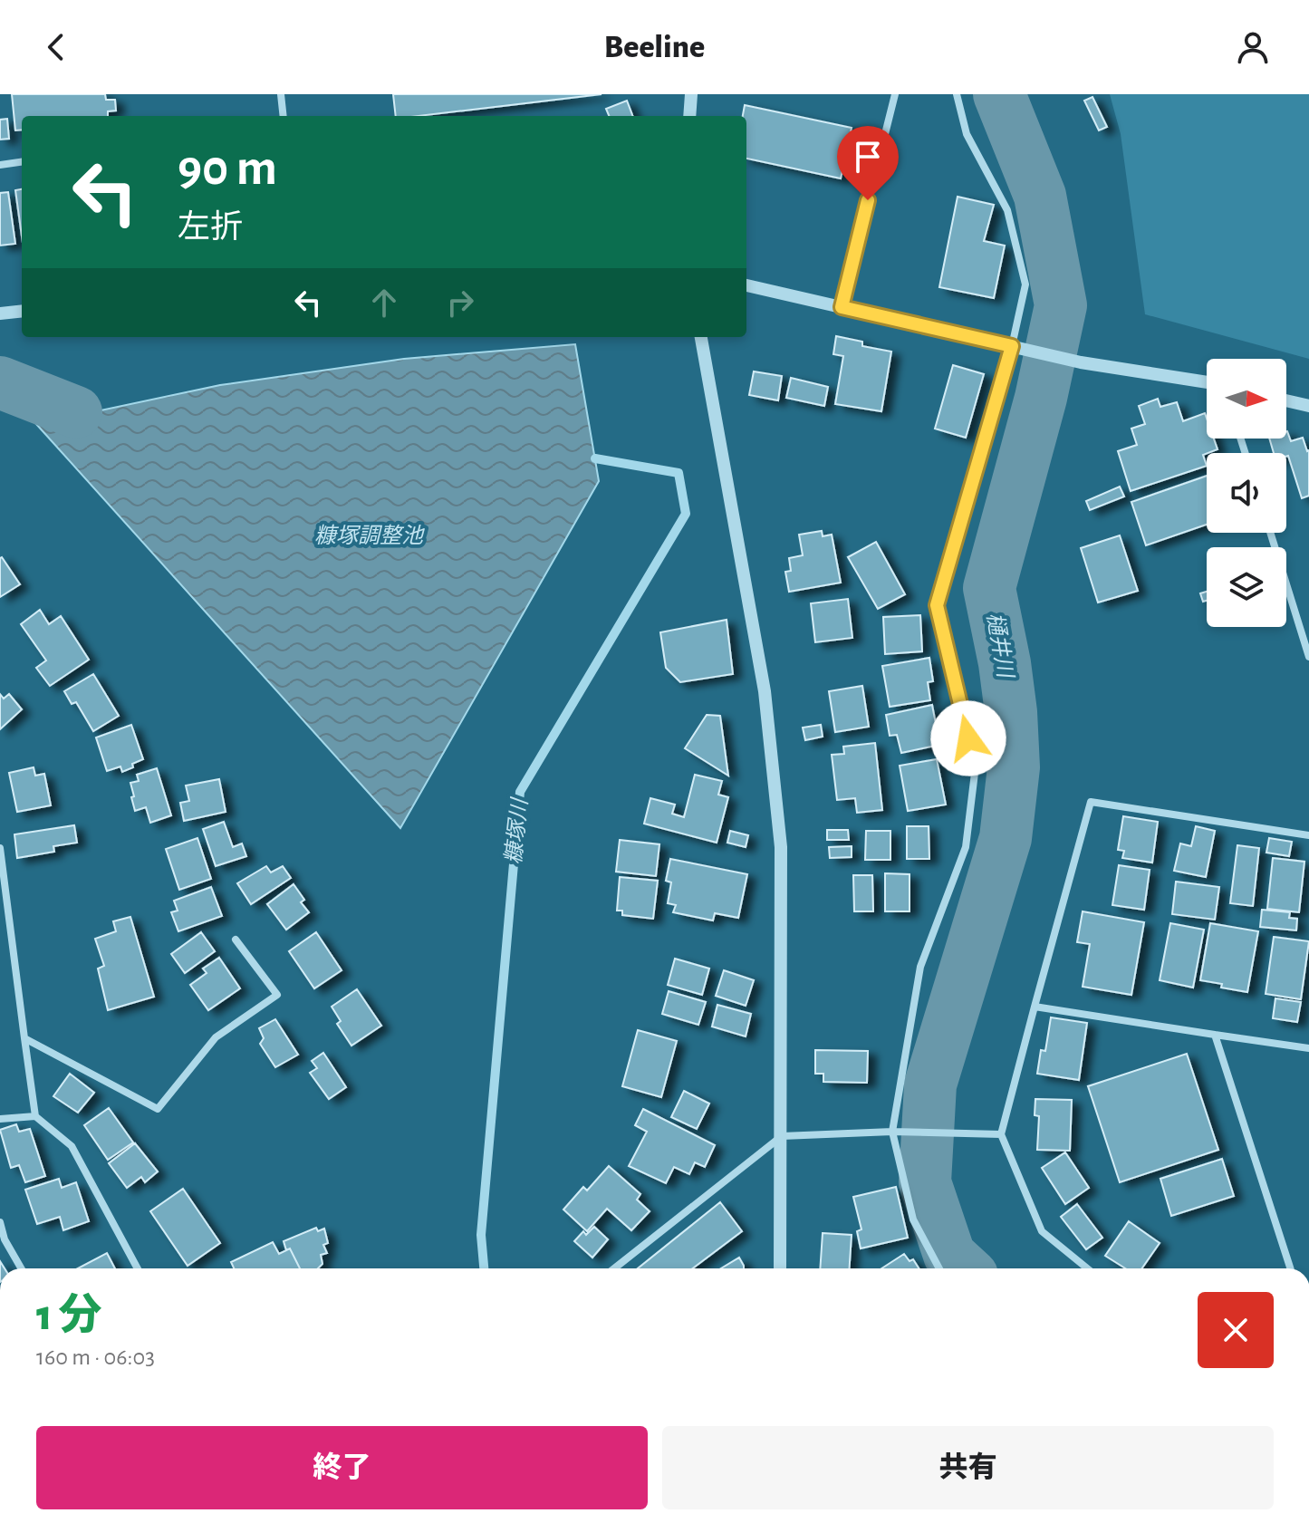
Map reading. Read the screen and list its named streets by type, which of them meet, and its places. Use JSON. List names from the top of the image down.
{
  "water": ["糠塚調整池", "樋井川", "糠塚川"],
  "north": "right",
  "page": {
    "header": "Beeline",
    "turn": ["90 m", "左折"],
    "heading": ["1 分", "160 m · 06:03"],
    "buttons": ["終了", "共有"]
  }
}
